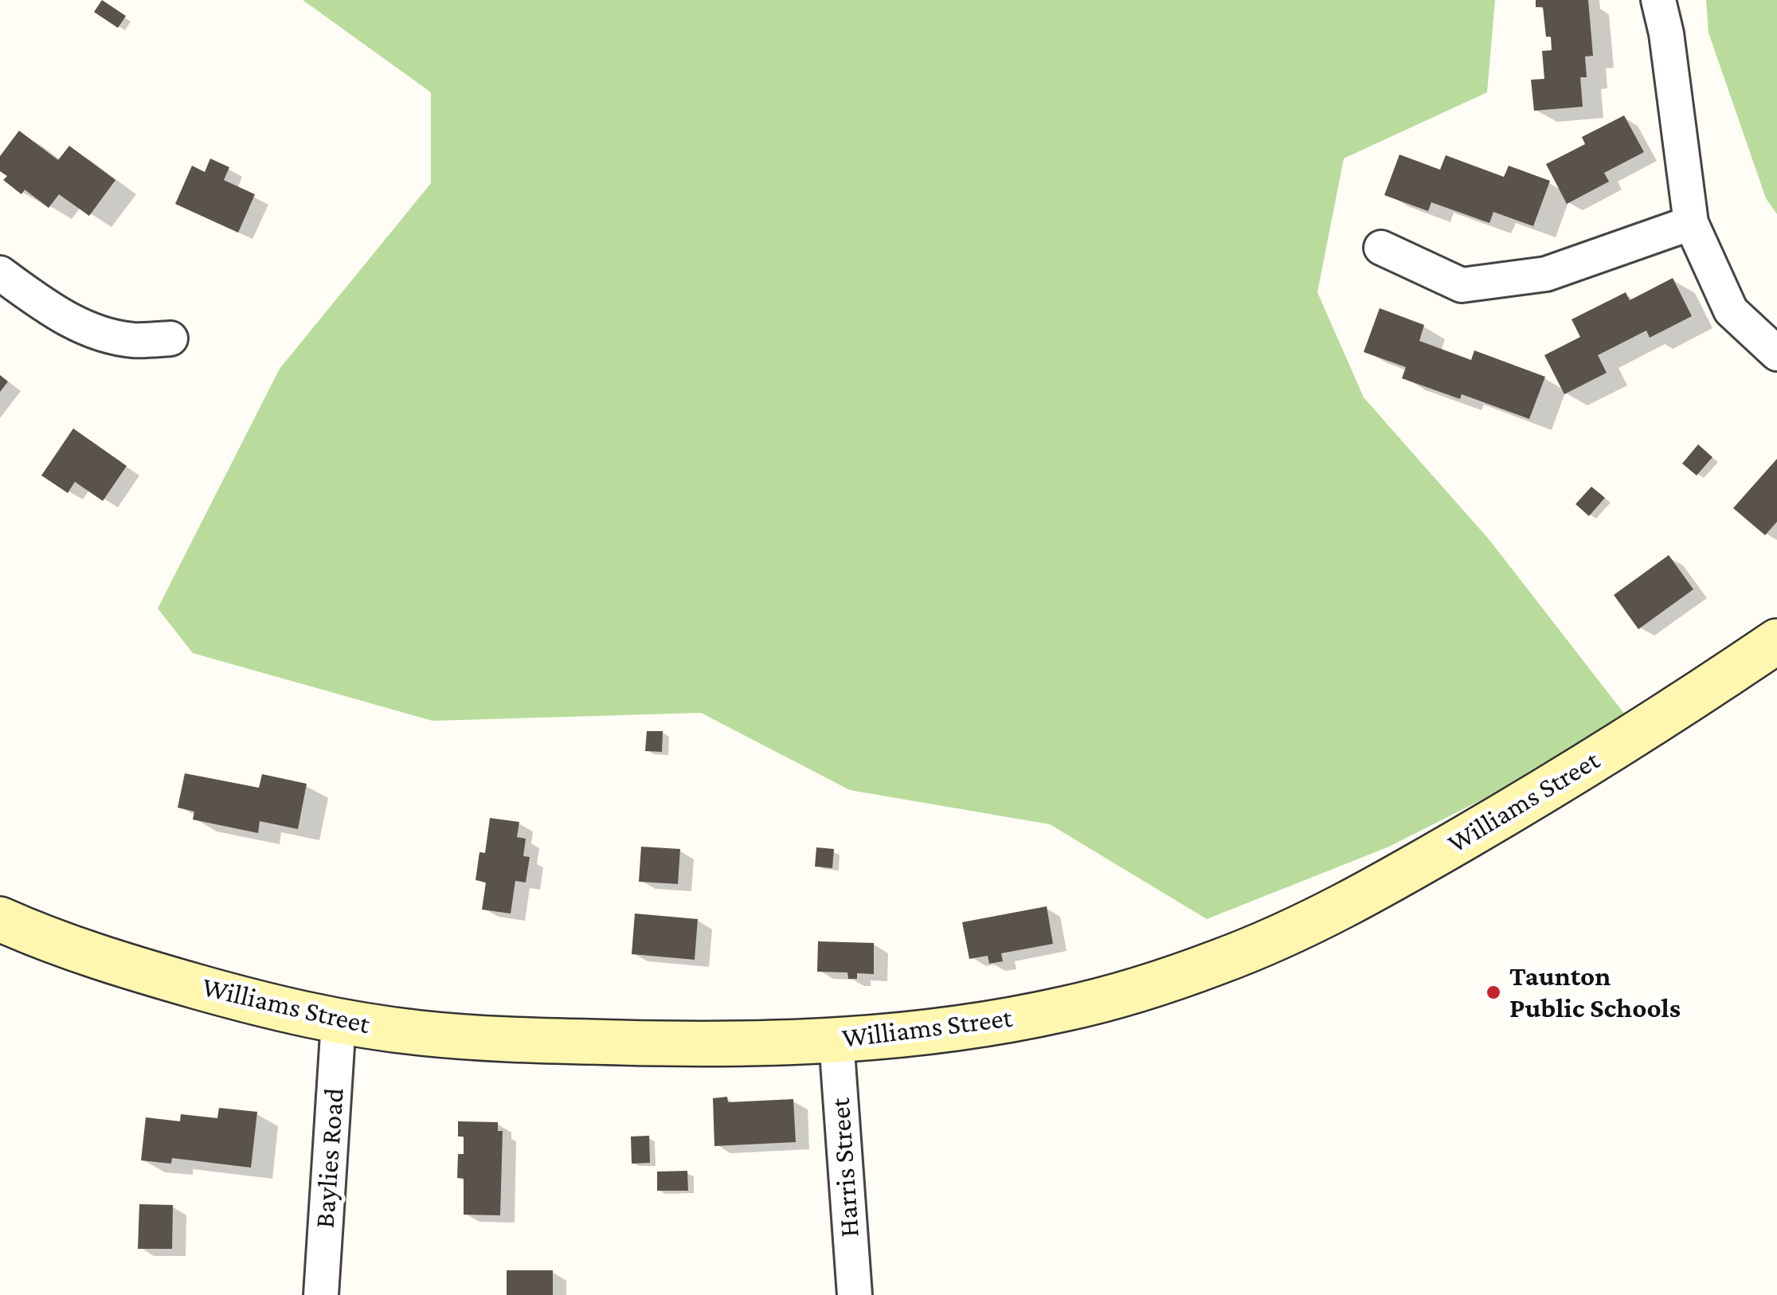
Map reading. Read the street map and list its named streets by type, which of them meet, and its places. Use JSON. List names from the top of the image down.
{
  "streets": {
    "street": ["Williams Street", "Baylies Road", "Harris Street"]
  },
  "crossings": [
    ["Williams Street", "Baylies Road"],
    ["Williams Street", "Harris Street"]
  ],
  "places": ["Taunton Public Schools"]
}
